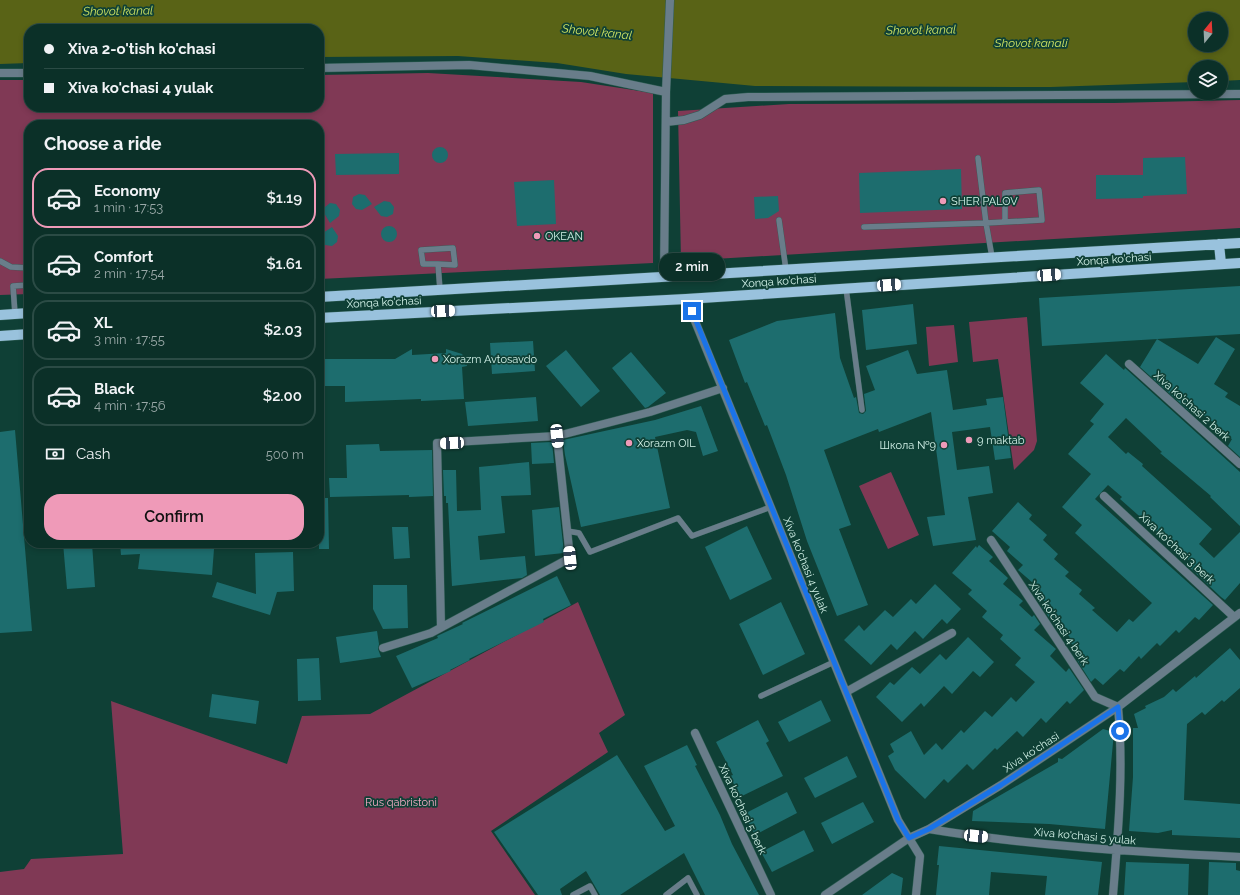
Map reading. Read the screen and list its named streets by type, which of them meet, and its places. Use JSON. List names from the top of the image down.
{
  "streets": {
    "main road": ["Xonqa ko'chasi"],
    "street": [
      "Xiva ko'chasi 2 berk",
      "Xiva ko'chasi 3 berk",
      "Xiva ko'chasi 4 yulak",
      "Xiva ko'chasi 4 berk",
      "Xiva ko'chasi",
      "Xiva ko'chasi 5 berk",
      "Xiva ko'chasi 5 yulak"
    ]
  },
  "crossings": [
    ["Xonqa ko'chasi", "Xiva ko'chasi 4 yulak"],
    ["Xiva ko'chasi 3 berk", "Xiva ko'chasi"],
    ["Xiva ko'chasi 4 yulak", "Xiva ko'chasi"],
    ["Xiva ko'chasi 4 berk", "Xiva ko'chasi"],
    ["Xiva ko'chasi", "Xiva ko'chasi 5 yulak"]
  ],
  "water": ["Shovot kanal", "Shovot kanali"],
  "parks": ["Rus qabristoni"],
  "places": [
    "SHER PALOV",
    "OKEAN",
    "Xorazm Avtosavdo",
    "9 maktab",
    "Xorazm OIL",
    "Школа №9"
  ],
  "north": "top",
  "page": {
    "banner": ["Xiva 2-o'tish ko'chasi", "Xiva ko'chasi 4 yulak"],
    "heading": "Choose a ride",
    "list": [
      {
        "name": "Economy",
        "note": "1 min · 17:53",
        "value": "$1.19"
      },
      {
        "name": "Comfort",
        "note": "2 min · 17:54",
        "value": "$1.61"
      },
      {
        "name": "XL",
        "note": "3 min · 17:55",
        "value": "$2.03"
      },
      {
        "name": "Black",
        "note": "4 min · 17:56",
        "value": "$2.00"
      }
    ],
    "bubble": "2 min",
    "pay": ["Cash", "500 m"],
    "buttons": "Confirm"
  }
}
